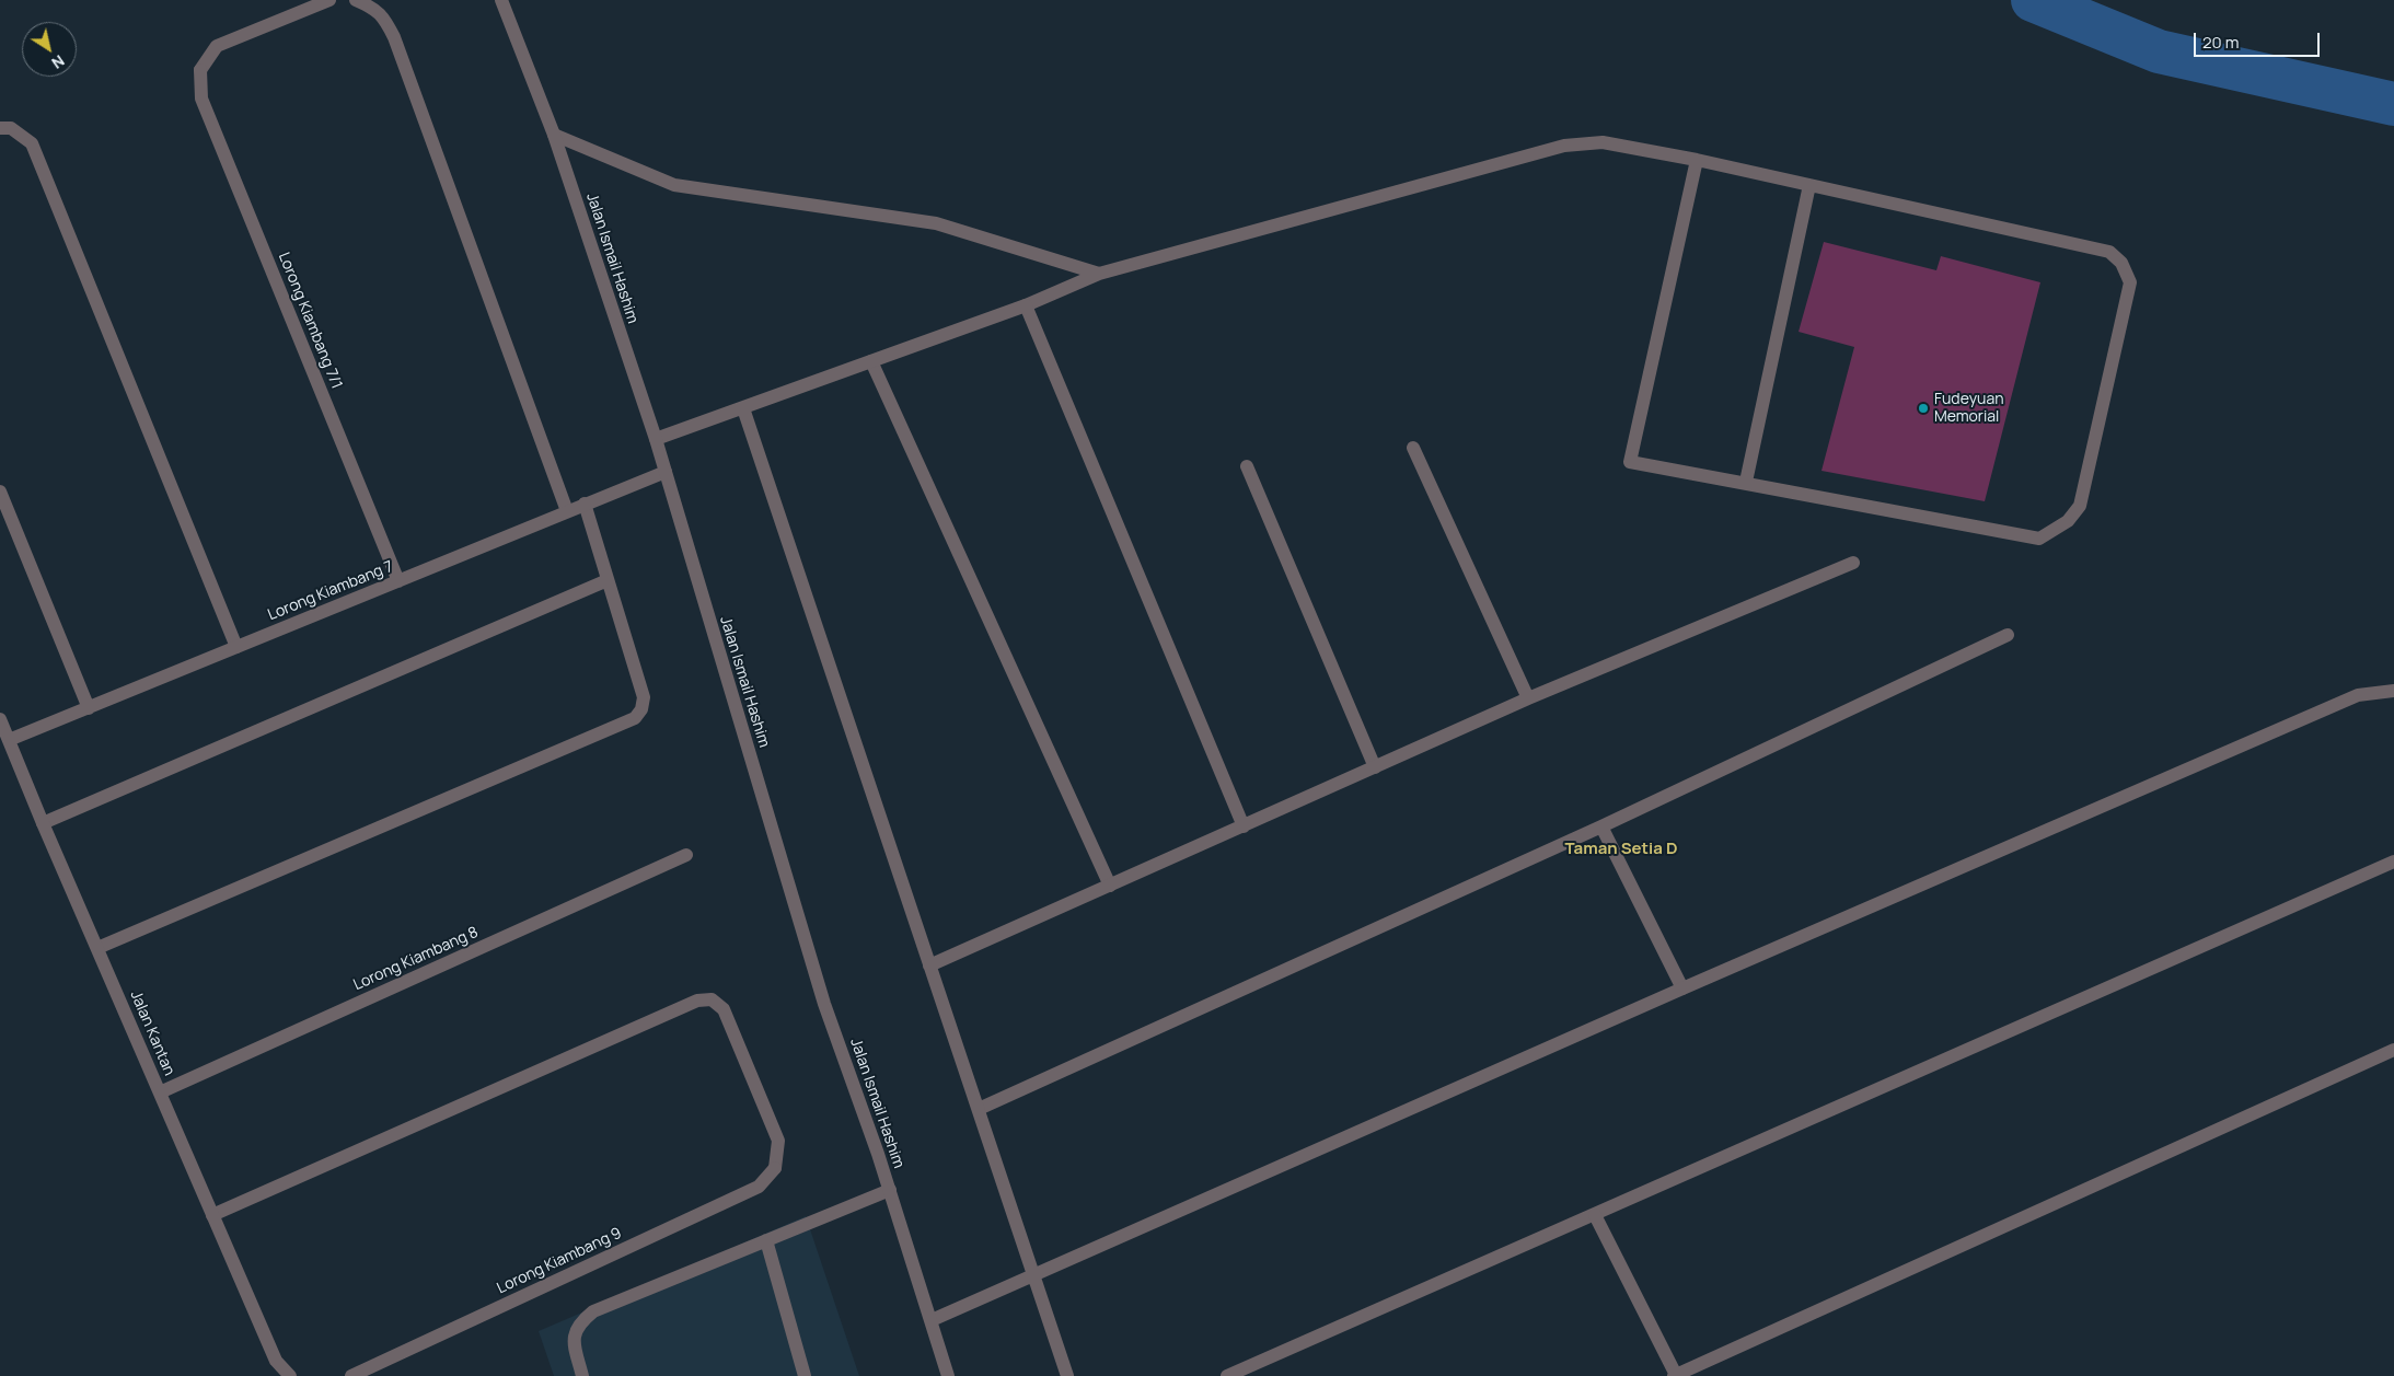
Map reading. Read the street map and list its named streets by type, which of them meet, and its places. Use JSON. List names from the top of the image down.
{
  "streets": {
    "street": [
      "Jalan Ismail Hashim",
      "Lorong Kiambang 7/1",
      "Lorong Kiambang 7",
      "Lorong Kiambang 8",
      "Jalan Kantan",
      "Lorong Kiambang 9"
    ]
  },
  "crossings": [
    ["Jalan Ismail Hashim", "Lorong Kiambang 7"],
    ["Lorong Kiambang 7/1", "Lorong Kiambang 7"],
    ["Lorong Kiambang 7", "Jalan Kantan"],
    ["Lorong Kiambang 8", "Jalan Kantan"],
    ["Jalan Kantan", "Lorong Kiambang 9"]
  ],
  "districts": ["Taman Setia D"],
  "places": ["Fudeyuan Memorial"],
  "scale_bar": "20 m",
  "north": "bottom right"
}
